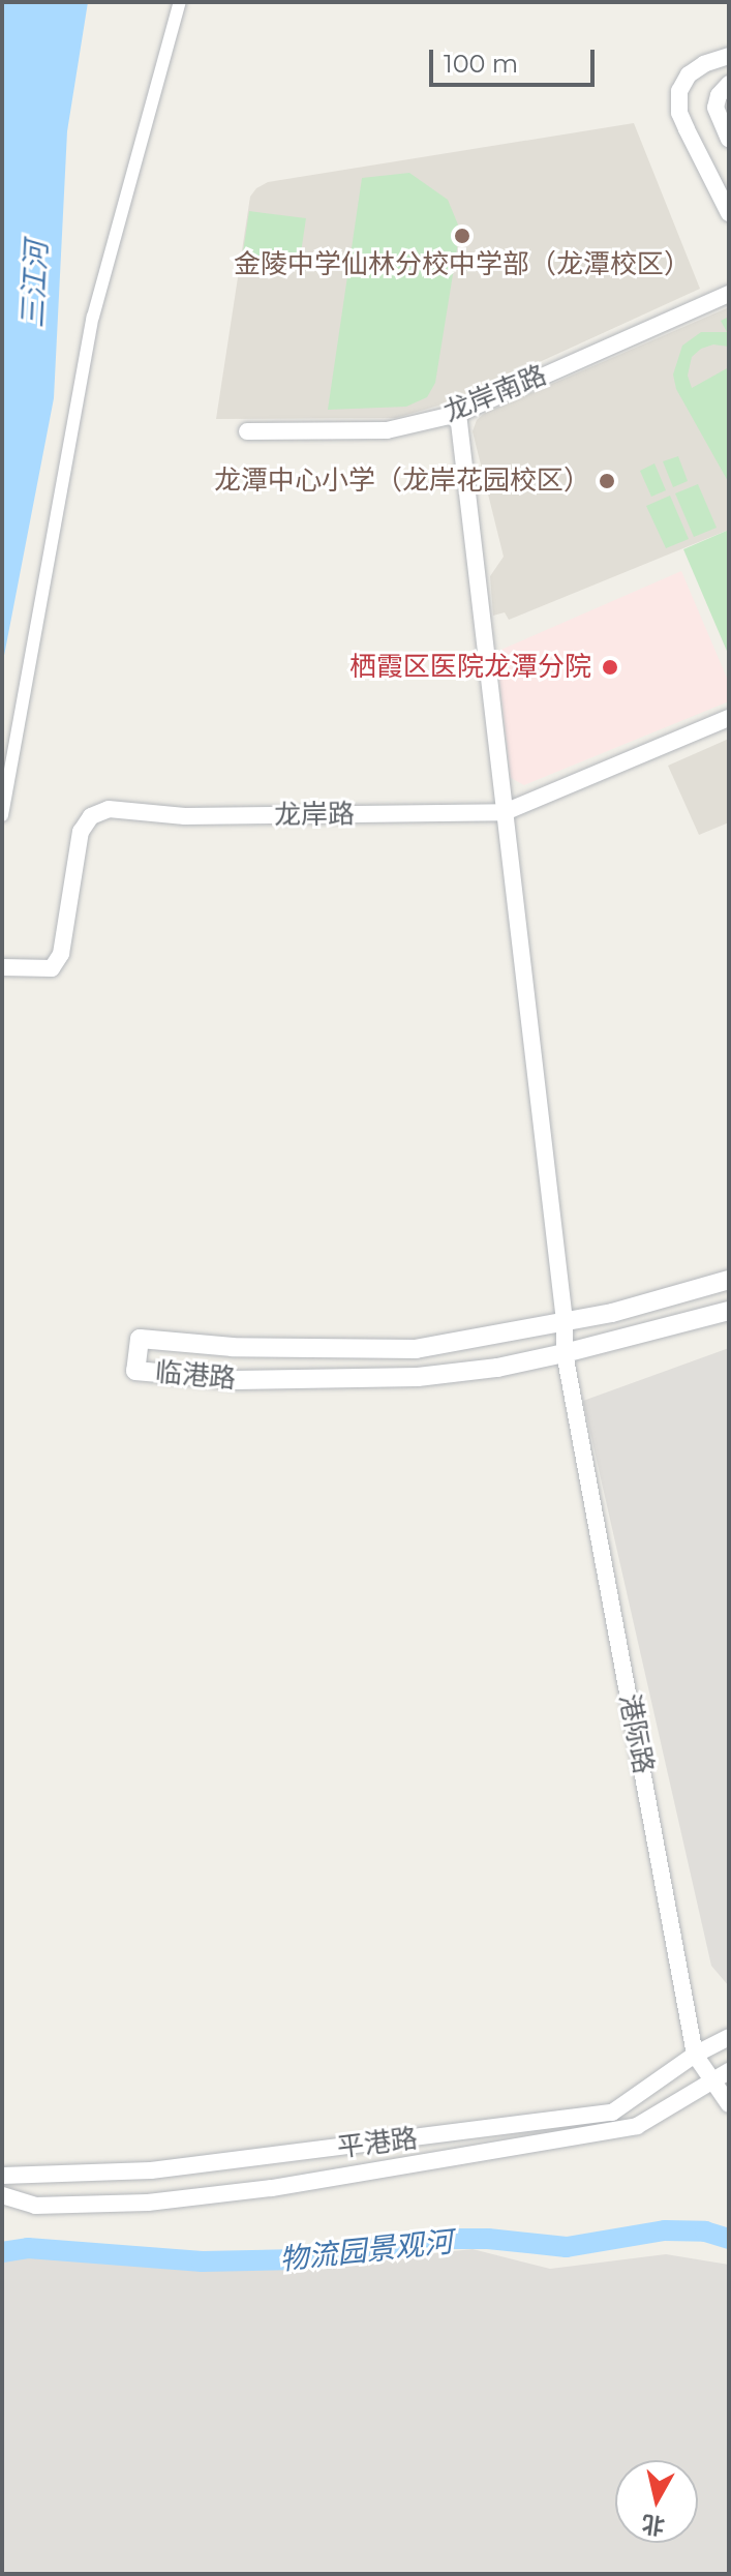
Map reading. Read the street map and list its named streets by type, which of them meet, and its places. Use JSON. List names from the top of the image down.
{
  "streets": {
    "main road": ["临港路"],
    "street": [
      "龙岸南路",
      "龙岸路",
      "港际路",
      "平港路"
    ]
  },
  "crossings": [
    ["龙岸南路", "港际路"],
    ["龙岸路", "港际路"],
    ["临港路", "港际路"],
    ["港际路", "平港路"]
  ],
  "water": ["三江河", "物流园景观河"],
  "places": ["金陵中学仙林分校中学部（龙潭校区）", "龙潭中心小学（龙岸花园校区）", "栖霞区医院龙潭分院"],
  "scale_bar": "100 m",
  "north": "bottom"
}
